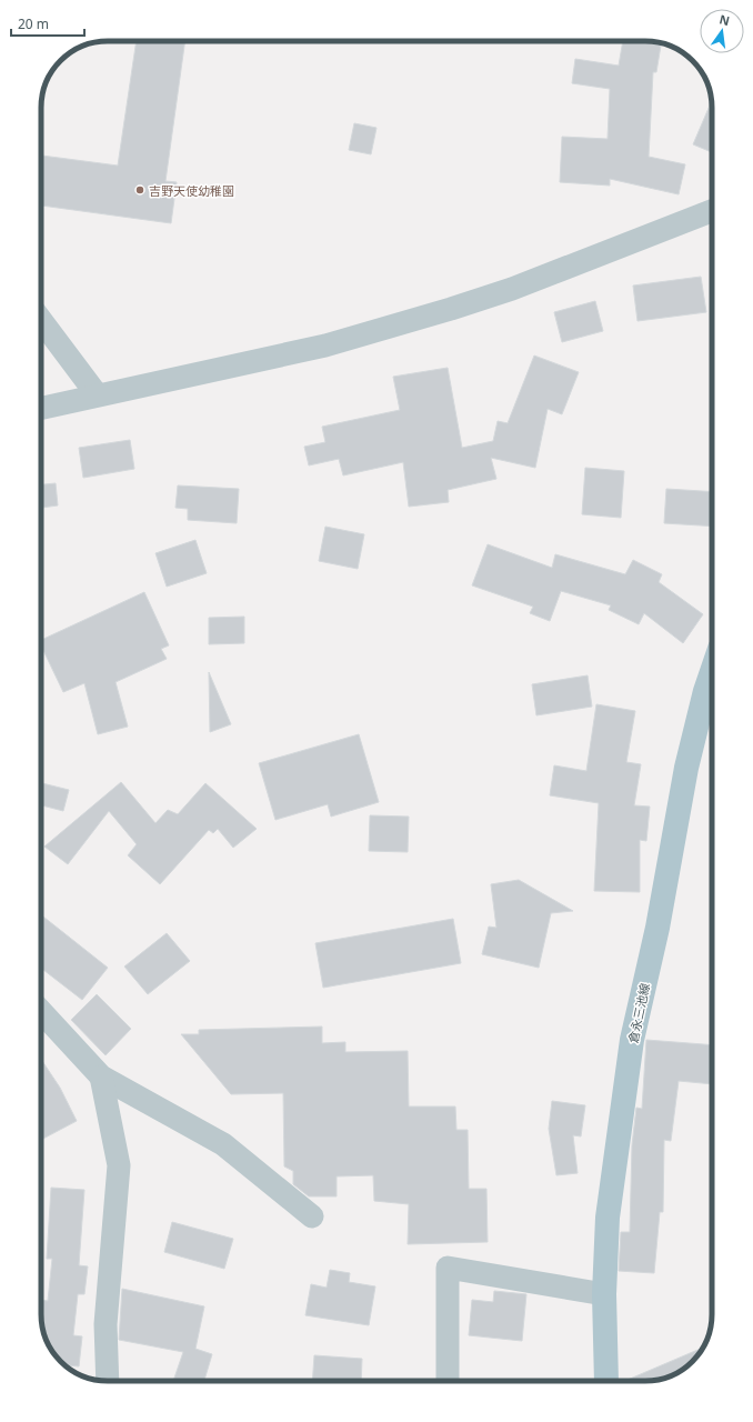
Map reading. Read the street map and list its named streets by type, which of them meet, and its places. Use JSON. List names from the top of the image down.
{
  "streets": {
    "main road": ["倉永三池線"]
  },
  "places": ["吉野天使幼稚園"],
  "scale_bar": "20 m",
  "north": "top"
}
